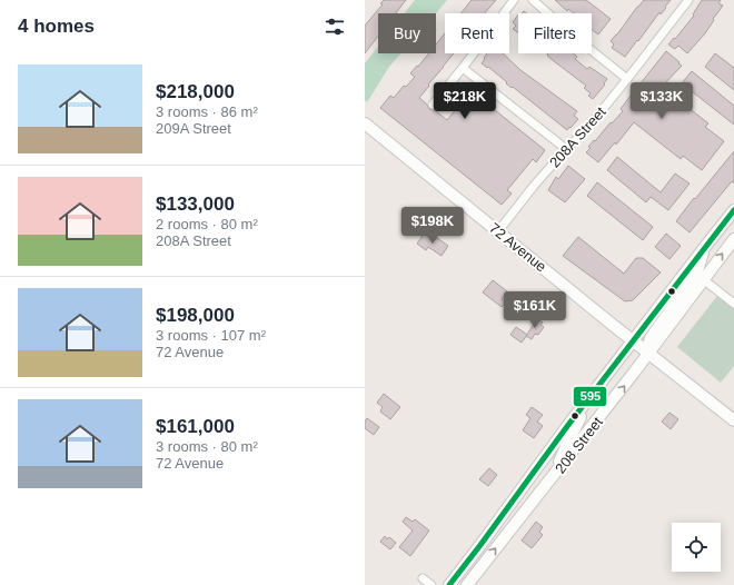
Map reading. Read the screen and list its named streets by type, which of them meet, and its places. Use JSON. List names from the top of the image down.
{
  "streets": {
    "main road": ["72 Avenue", "208 Street"],
    "street": ["208A Street"]
  },
  "crossings": [
    ["208A Street", "72 Avenue"],
    ["72 Avenue", "208 Street"]
  ],
  "lines": ["transit line 595"],
  "page": {
    "heading": "4 homes",
    "chip": ["Buy", "Rent", "Filters"],
    "list": [
      {
        "name": "$218,000",
        "note": "3 rooms · 86 m² · 209A Street"
      },
      {
        "name": "$133,000",
        "note": "2 rooms · 80 m² · 208A Street"
      },
      {
        "name": "$198,000",
        "note": "3 rooms · 107 m² · 72 Avenue"
      },
      {
        "name": "$161,000",
        "note": "3 rooms · 80 m² · 72 Avenue"
      }
    ],
    "price": [
      "$218K",
      "$133K",
      "$198K",
      "$161K"
    ]
  }
}
